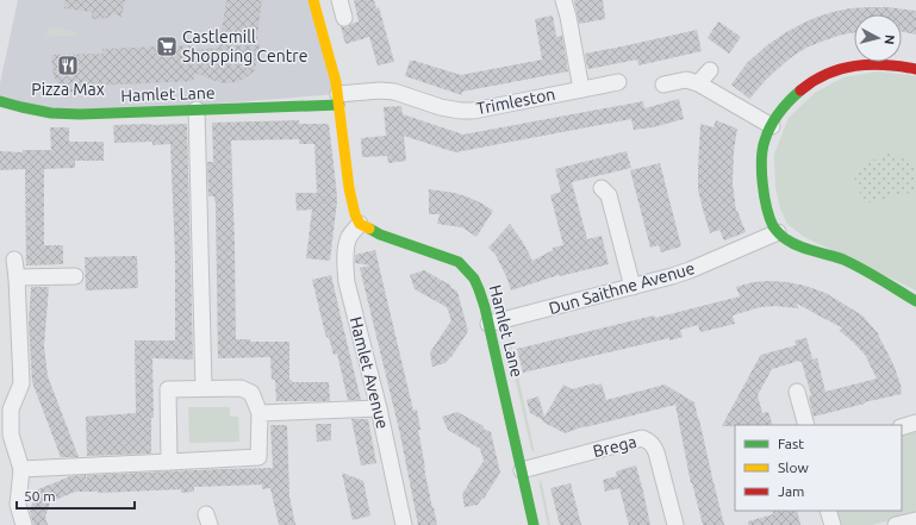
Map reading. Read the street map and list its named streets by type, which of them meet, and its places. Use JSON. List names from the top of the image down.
{
  "streets": {
    "street": [
      "Hamlet Lane",
      "Trimleston",
      "Dun Saithne Avenue",
      "Hamlet Avenue",
      "Brega"
    ]
  },
  "crossings": [
    ["Hamlet Lane", "Trimleston"],
    ["Hamlet Lane", "Dun Saithne Avenue"],
    ["Hamlet Lane", "Hamlet Avenue"],
    ["Hamlet Lane", "Brega"]
  ],
  "places": {
    "supermarket": ["Castlemill Shopping Centre"],
    "restaurant": ["Pizza Max"]
  },
  "legend": ["Fast", "Slow", "Jam"],
  "scale_bar": "50 m",
  "north": "right"
}
